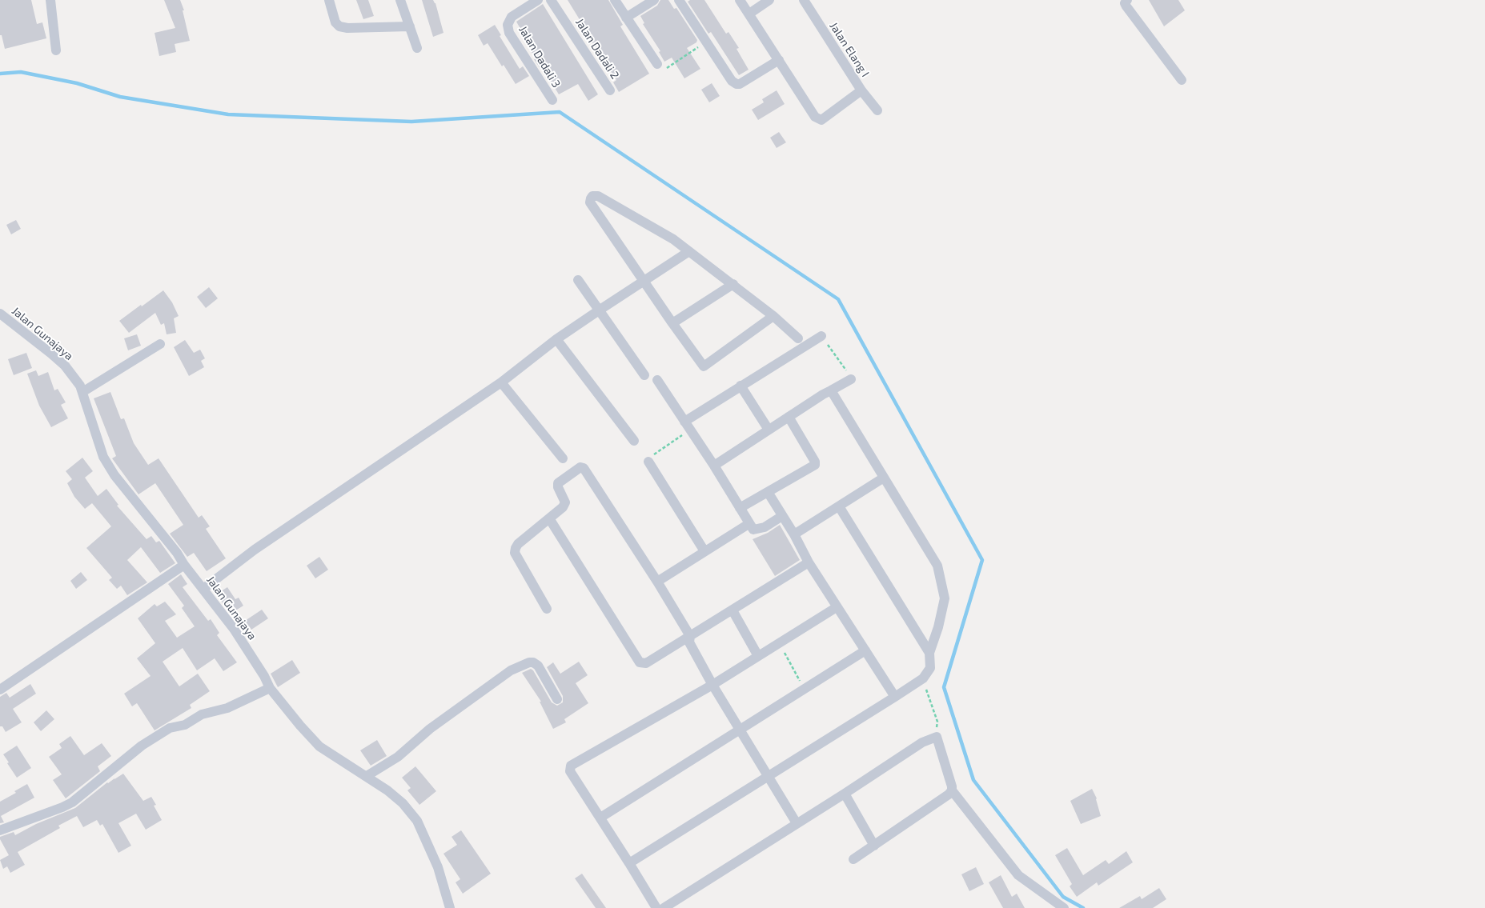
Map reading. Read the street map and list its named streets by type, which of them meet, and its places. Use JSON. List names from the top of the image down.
{
  "streets": {
    "street": [
      "Jalan Dadali 2",
      "Jalan Elang I",
      "Jalan Dadali 3",
      "Jalan Gunajaya"
    ]
  }
}
